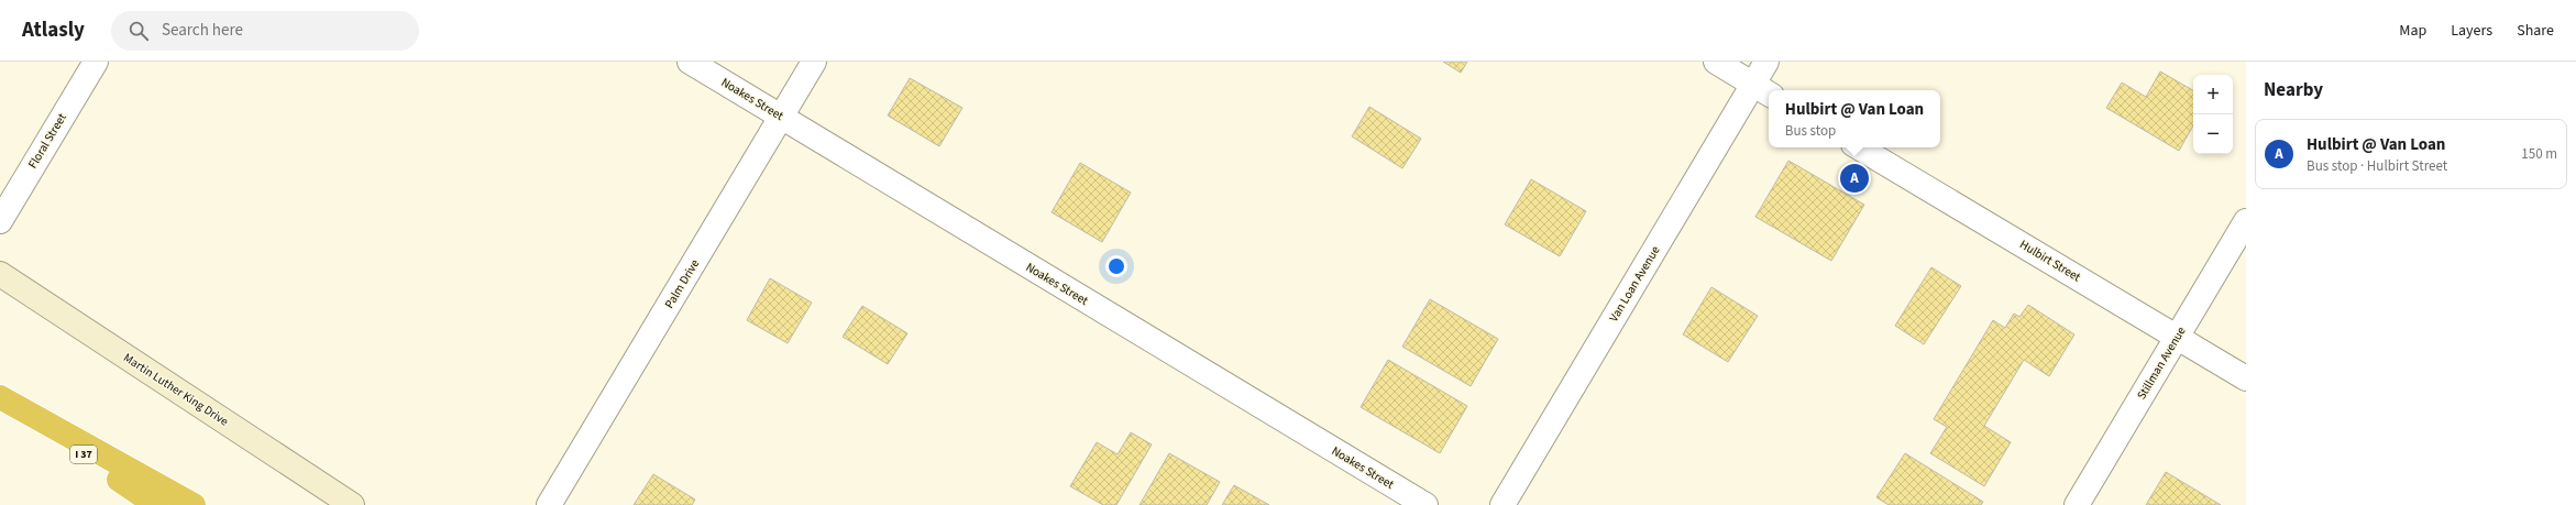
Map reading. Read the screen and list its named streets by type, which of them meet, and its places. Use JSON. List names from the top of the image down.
{
  "streets": {
    "highway": ["I 37"],
    "main road": ["Martin Luther King Drive"],
    "street": [
      "Noakes Street",
      "Floral Street",
      "Hulbirt Street",
      "Palm Drive",
      "Van Loan Avenue",
      "Stillman Avenue"
    ]
  },
  "crossings": [
    ["Noakes Street", "Palm Drive"],
    ["Hulbirt Street", "Stillman Avenue"]
  ],
  "page": {
    "header": "Atlasly",
    "search": "Search here",
    "nav": ["Map", "Layers", "Share"],
    "heading": "Nearby",
    "map_buttons": ["+", "−"],
    "popup": ["Hulbirt @ Van Loan", "Bus stop"],
    "list": [
      {
        "mark": "A",
        "name": "Hulbirt @ Van Loan",
        "note": "Bus stop · Hulbirt Street",
        "value": "150 m"
      }
    ],
    "pins": "A"
  }
}
